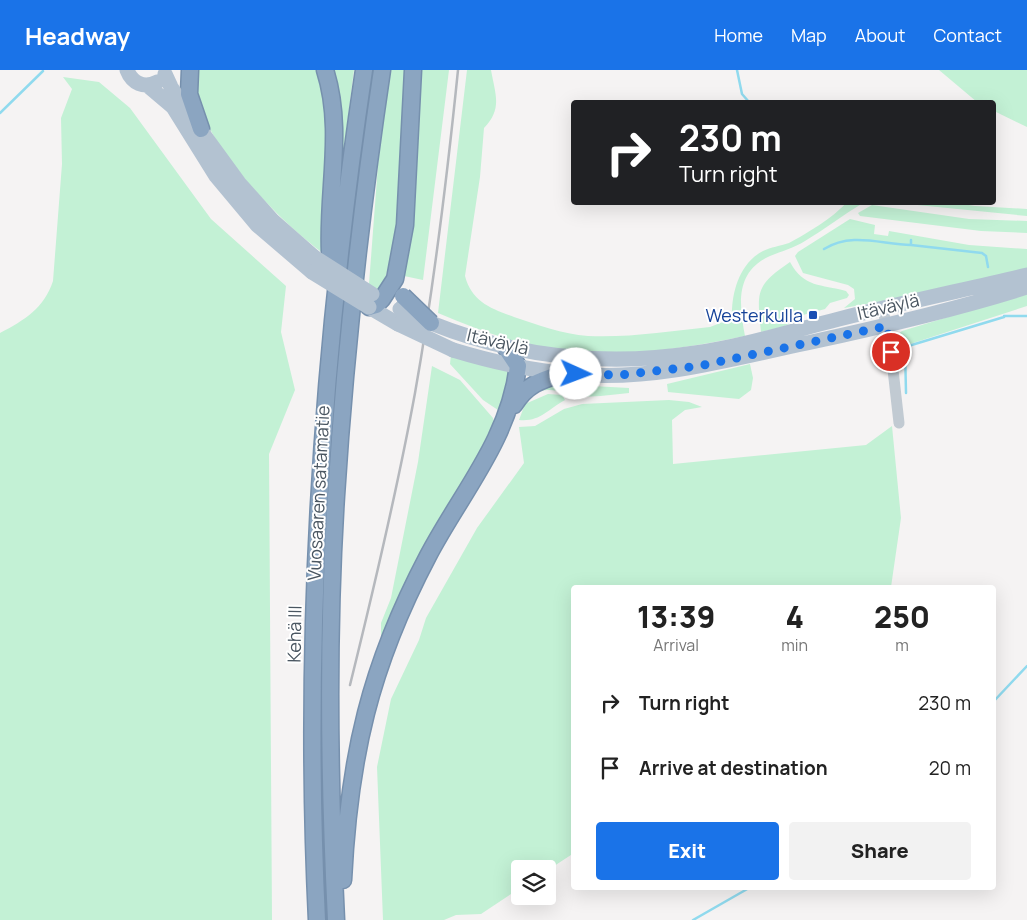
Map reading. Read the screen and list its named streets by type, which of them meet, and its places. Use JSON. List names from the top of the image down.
{
  "streets": {
    "highway": ["Vuosaaren satamatie", "Kehä III"],
    "main road": ["Itäväylä"]
  },
  "places": {
    "transit": ["Westerkulla"]
  },
  "page": {
    "header": "Headway",
    "nav": [
      "Home",
      "Map",
      "About",
      "Contact"
    ],
    "turn": ["230 m", "Turn right"],
    "eta": [
      "13:39",
      "Arrival",
      "4",
      "min",
      "250",
      "m"
    ],
    "list": [
      {
        "name": "Turn right",
        "value": "230 m"
      },
      {
        "name": "Arrive at destination",
        "value": "20 m"
      }
    ],
    "buttons": ["Exit", "Share"]
  }
}
